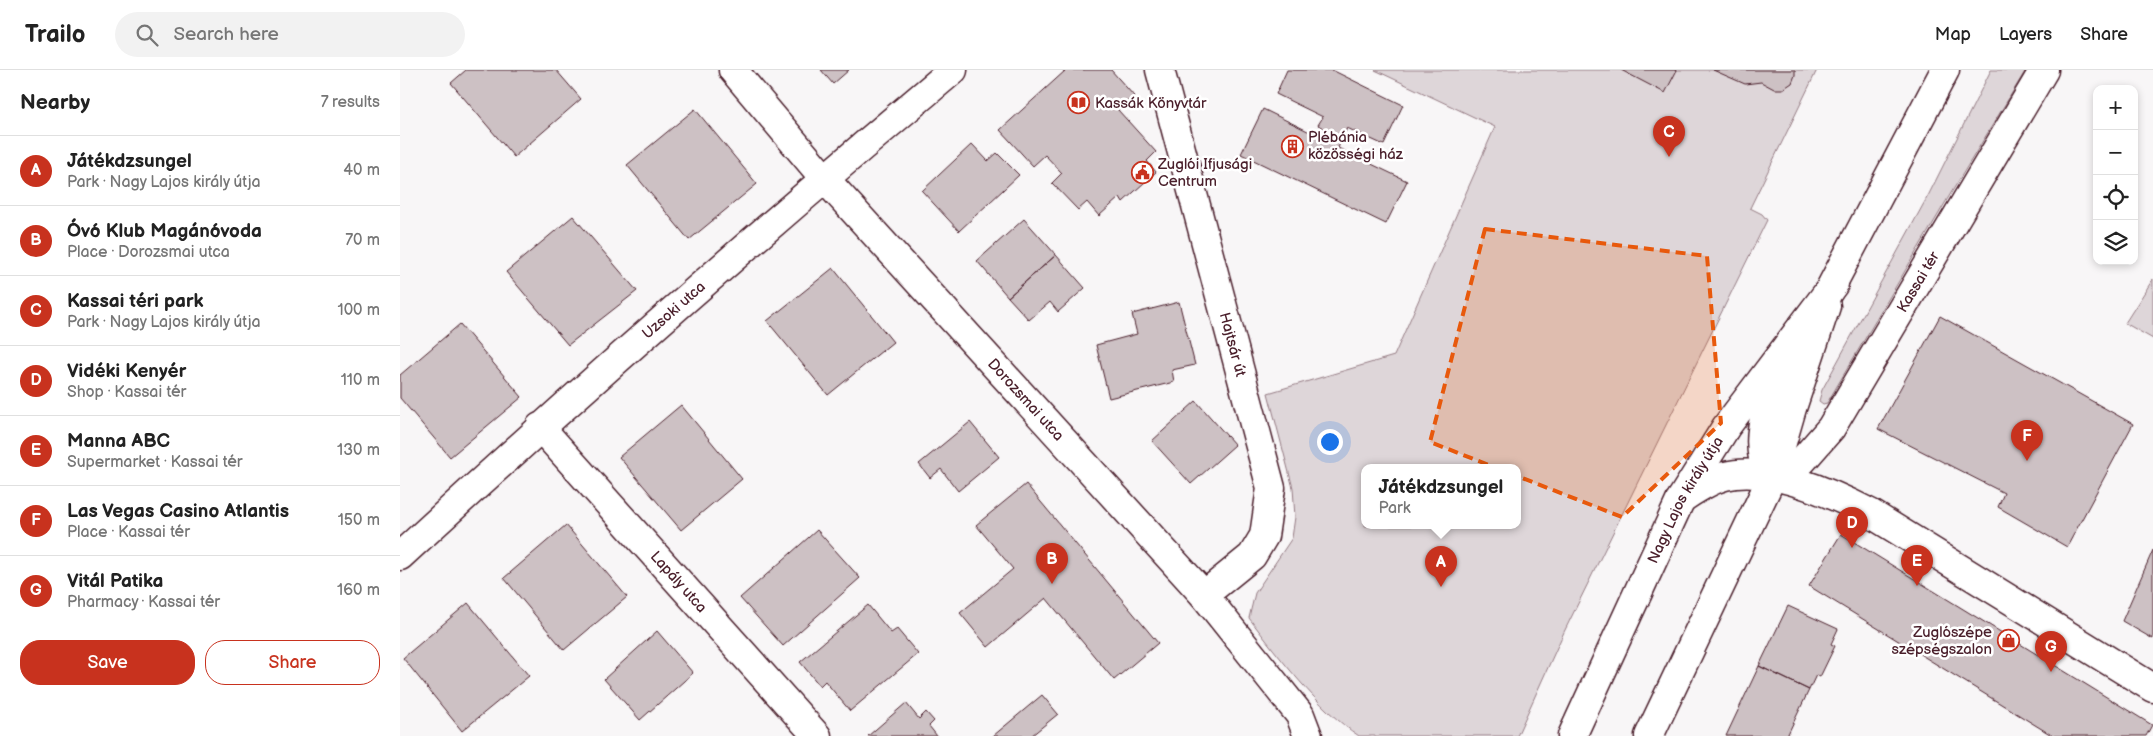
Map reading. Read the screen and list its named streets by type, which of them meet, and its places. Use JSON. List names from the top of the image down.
{
  "streets": {
    "street": [
      "Kassai tér",
      "Uzsoki utca",
      "Hajtsár út",
      "Dorozsmai utca",
      "Nagy Lajos király útja",
      "Lapály utca"
    ]
  },
  "crossings": [
    ["Kassai tér", "Nagy Lajos király útja"],
    ["Uzsoki utca", "Dorozsmai utca"],
    ["Uzsoki utca", "Lapály utca"],
    ["Hajtsár út", "Dorozsmai utca"]
  ],
  "places": {
    "library": ["Kassák Könyvtár"],
    "building": ["Plébánia közösségi ház"],
    "public building": ["Zuglói Ifjusági Centrum"],
    "shop": ["Zuglószépe szépségszalon"]
  },
  "page": {
    "header": "Trailo",
    "search": "Search here",
    "nav": ["Map", "Layers", "Share"],
    "heading": ["Nearby", "7 results"],
    "map_buttons": ["+", "−"],
    "pins": [
      "C",
      "F",
      "D",
      "B",
      "E",
      "A",
      "G"
    ],
    "list": [
      {
        "mark": "A",
        "name": "Játékdzsungel",
        "note": "Park · Nagy Lajos király útja",
        "value": "40 m"
      },
      {
        "mark": "B",
        "name": "Óvó Klub Magánóvoda",
        "note": "Place · Dorozsmai utca",
        "value": "70 m"
      },
      {
        "mark": "C",
        "name": "Kassai téri park",
        "note": "Park · Nagy Lajos király útja",
        "value": "100 m"
      },
      {
        "mark": "D",
        "name": "Vidéki Kenyér",
        "note": "Shop · Kassai tér",
        "value": "110 m"
      },
      {
        "mark": "E",
        "name": "Manna ABC",
        "note": "Supermarket · Kassai tér",
        "value": "130 m"
      },
      {
        "mark": "F",
        "name": "Las Vegas Casino Atlantis",
        "note": "Place · Kassai tér",
        "value": "150 m"
      },
      {
        "mark": "G",
        "name": "Vitál Patika",
        "note": "Pharmacy · Kassai tér",
        "value": "160 m"
      }
    ],
    "popup": ["Játékdzsungel", "Park"],
    "buttons": ["Save", "Share"]
  }
}
